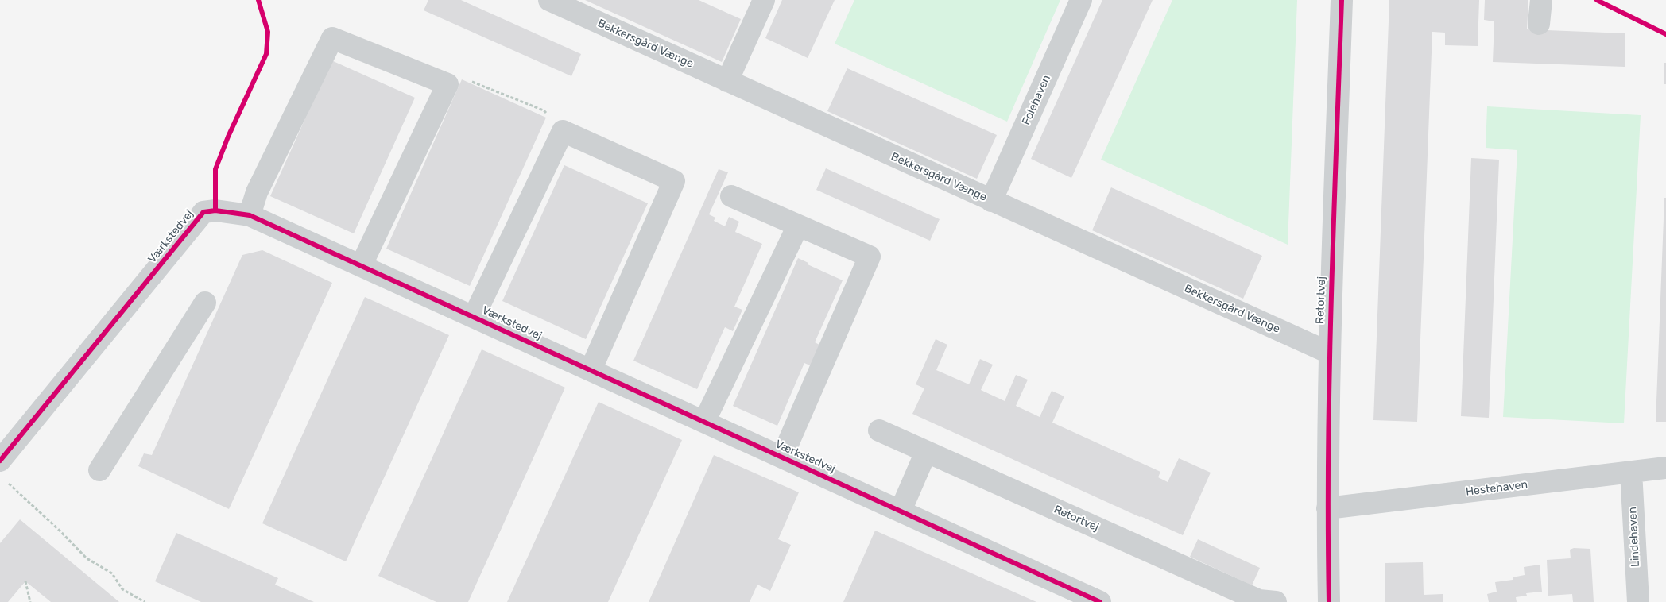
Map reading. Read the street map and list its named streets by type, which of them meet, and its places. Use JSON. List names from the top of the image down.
{
  "streets": {
    "street": [
      "Bekkersgård Vænge",
      "Folehaven",
      "Værkstedvej",
      "Retortvej",
      "Hestehaven",
      "Lindehaven"
    ]
  },
  "crossings": [
    ["Bekkersgård Vænge", "Folehaven"],
    ["Bekkersgård Vænge", "Retortvej"],
    ["Retortvej", "Hestehaven"],
    ["Hestehaven", "Lindehaven"]
  ]
}
